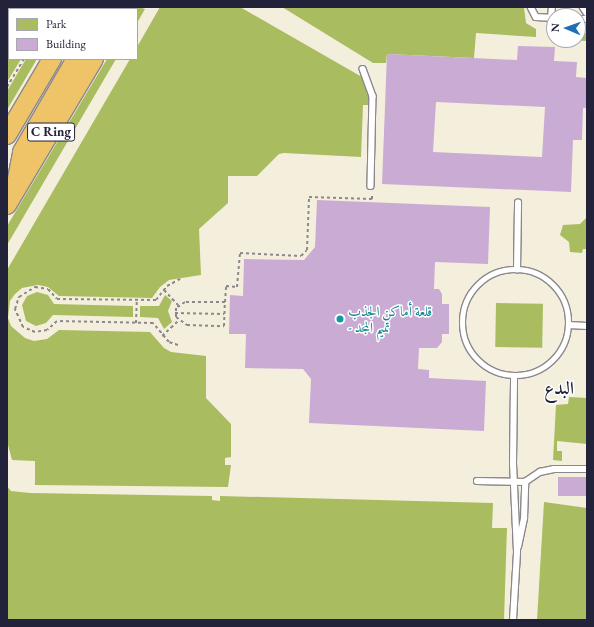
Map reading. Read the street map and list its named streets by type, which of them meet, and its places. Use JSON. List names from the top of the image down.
{
  "streets": {
    "highway": ["C Ring"]
  },
  "districts": ["البدع"],
  "places": ["قلعة أماكن الجذب - تميم المجد"],
  "legend": ["Park", "Building"],
  "north": "left"
}
